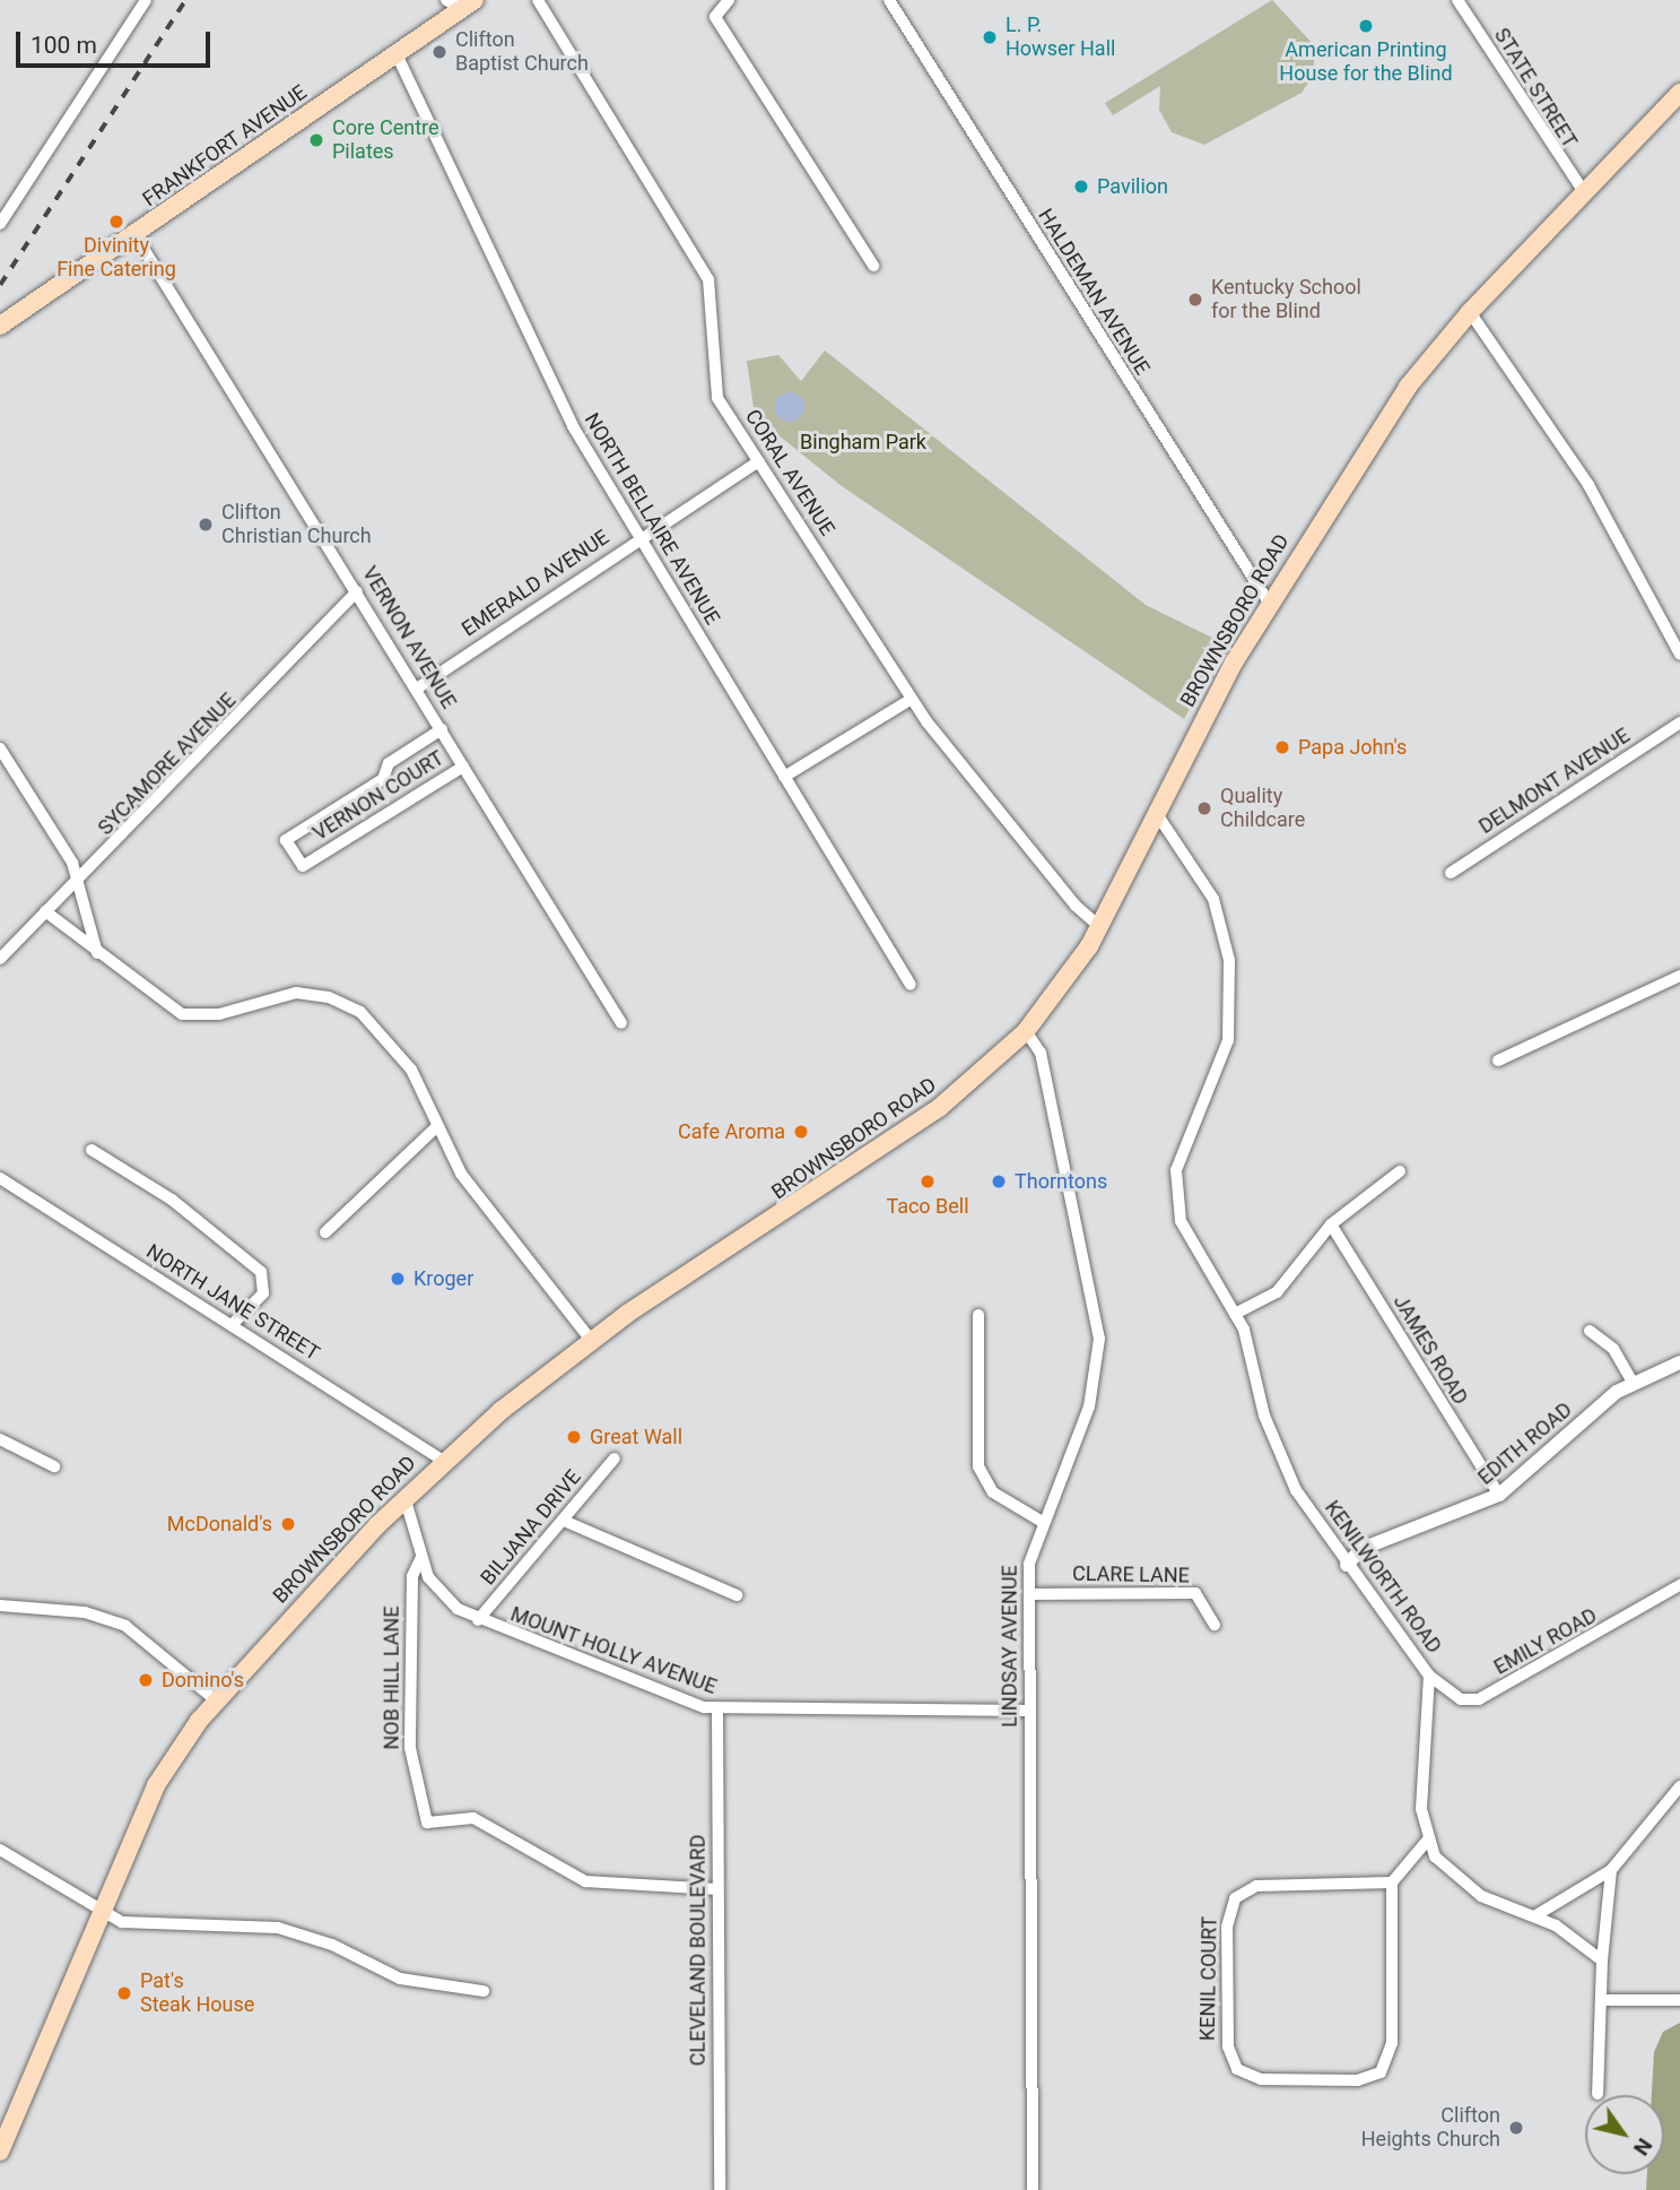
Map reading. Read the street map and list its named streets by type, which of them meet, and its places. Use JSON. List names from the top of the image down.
{
  "streets": {
    "main road": ["FRANKFORT AVENUE", "BROWNSBORO ROAD"],
    "street": [
      "STATE STREET",
      "HALDEMAN AVENUE",
      "CORAL AVENUE",
      "NORTH BELLAIRE AVENUE",
      "EMERALD AVENUE",
      "VERNON AVENUE",
      "SYCAMORE AVENUE",
      "DELMONT AVENUE",
      "VERNON COURT",
      "NORTH JANE STREET",
      "JAMES ROAD",
      "EDITH ROAD",
      "BILJANA DRIVE",
      "CLARE LANE",
      "KENILWORTH ROAD",
      "EMILY ROAD",
      "LINDSAY AVENUE",
      "MOUNT HOLLY AVENUE",
      "NOB HILL LANE",
      "CLEVELAND BOULEVARD",
      "KENIL COURT"
    ]
  },
  "crossings": [
    ["STATE STREET", "BROWNSBORO ROAD"],
    ["FRANKFORT AVENUE", "NORTH BELLAIRE AVENUE"],
    ["FRANKFORT AVENUE", "VERNON AVENUE"],
    ["HALDEMAN AVENUE", "BROWNSBORO ROAD"],
    ["CORAL AVENUE", "EMERALD AVENUE"],
    ["CORAL AVENUE", "BROWNSBORO ROAD"],
    ["NORTH BELLAIRE AVENUE", "EMERALD AVENUE"],
    ["EMERALD AVENUE", "VERNON AVENUE"],
    ["BROWNSBORO ROAD", "NORTH JANE STREET"],
    ["BROWNSBORO ROAD", "KENILWORTH ROAD"],
    ["BROWNSBORO ROAD", "LINDSAY AVENUE"],
    ["BROWNSBORO ROAD", "MOUNT HOLLY AVENUE"],
    ["VERNON AVENUE", "SYCAMORE AVENUE"],
    ["VERNON AVENUE", "VERNON COURT"],
    ["JAMES ROAD", "EDITH ROAD"],
    ["EDITH ROAD", "KENILWORTH ROAD"],
    ["BILJANA DRIVE", "MOUNT HOLLY AVENUE"],
    ["CLARE LANE", "LINDSAY AVENUE"],
    ["KENILWORTH ROAD", "EMILY ROAD"],
    ["LINDSAY AVENUE", "MOUNT HOLLY AVENUE"],
    ["MOUNT HOLLY AVENUE", "NOB HILL LANE"],
    ["MOUNT HOLLY AVENUE", "CLEVELAND BOULEVARD"],
    ["NOB HILL LANE", "CLEVELAND BOULEVARD"]
  ],
  "parks": ["Bingham Park"],
  "places": [
    "American Printing House for the Blind",
    "L. P. Howser Hall",
    "Clifton Baptist Church",
    "Core Centre Pilates",
    "Pavilion",
    "Divinity Fine Catering",
    "Kentucky School for the Blind",
    "Clifton Christian Church",
    "Papa John's",
    "Quality Childcare",
    "Cafe Aroma",
    "Taco Bell",
    "Thorntons",
    "Kroger",
    "Great Wall",
    "McDonald's",
    "Domino's",
    "Pat's Steak House",
    "Clifton Heights Church"
  ],
  "scale_bar": "100 m",
  "north": "bottom right"
}
